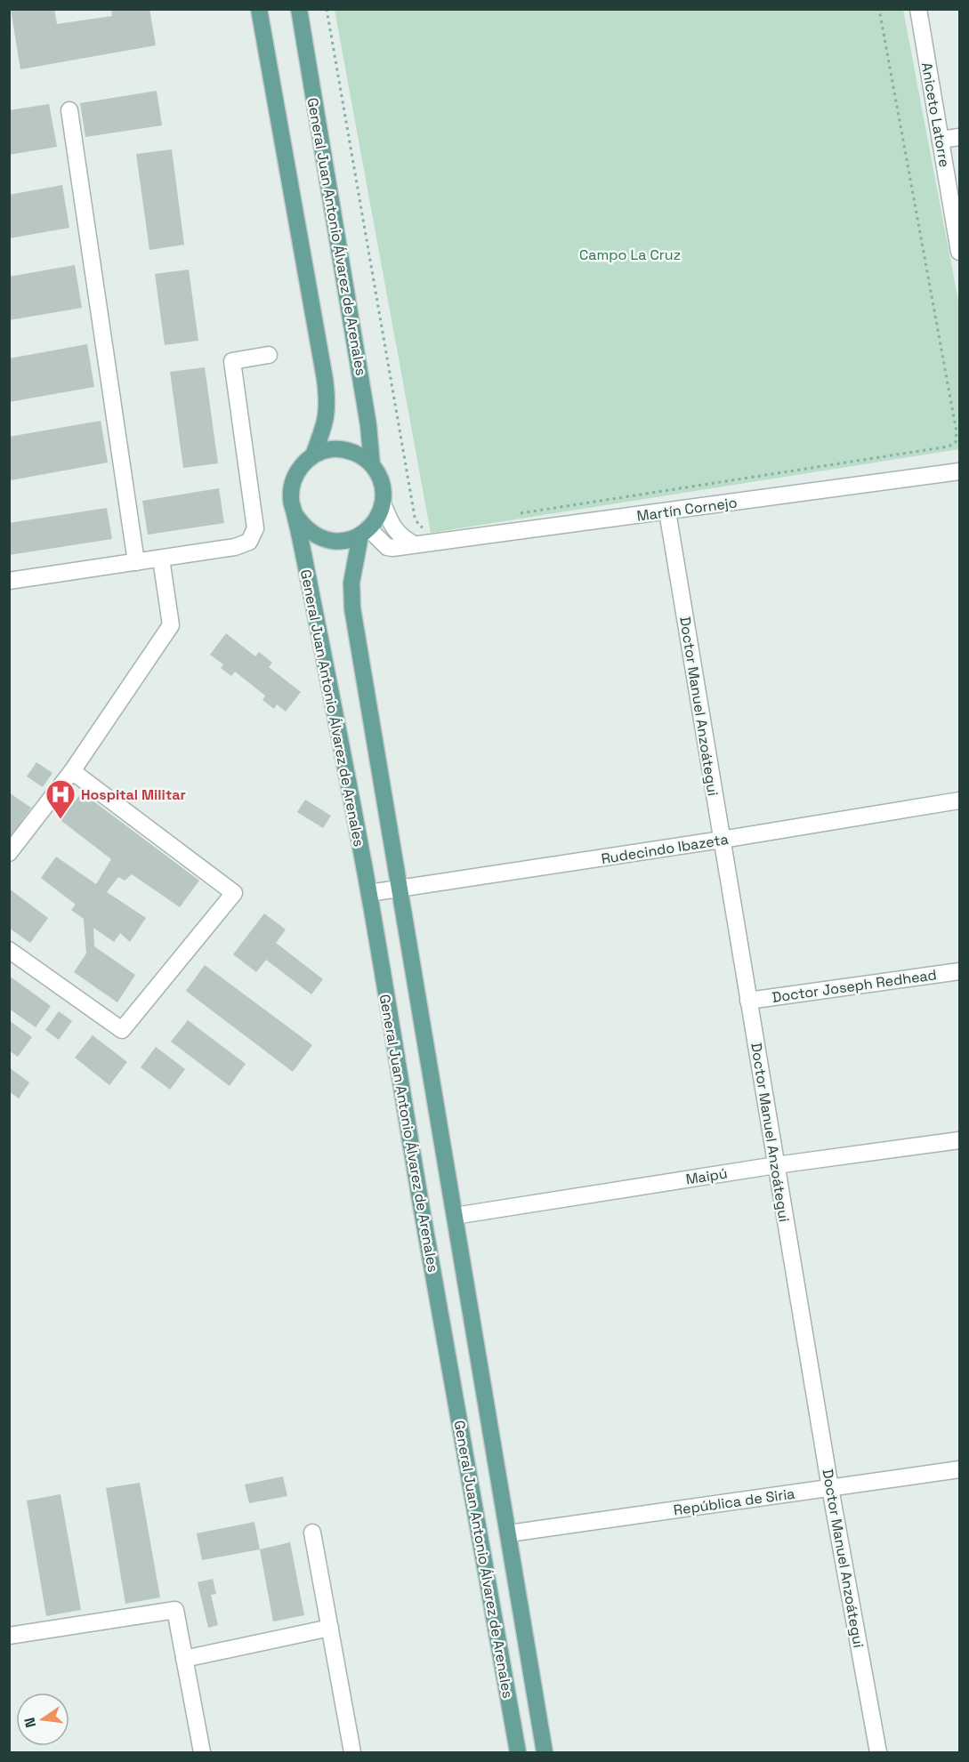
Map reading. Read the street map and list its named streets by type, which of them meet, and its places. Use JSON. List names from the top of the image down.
{
  "streets": {
    "main road": ["General Juan Antonio Álvarez de Arenales"],
    "street": [
      "Aniceto Latorre",
      "Martín Cornejo",
      "Doctor Manuel Anzoátegui",
      "Rudecindo Ibazeta",
      "Doctor Joseph Redhead",
      "Maipú",
      "República de Siria"
    ]
  },
  "crossings": [
    ["General Juan Antonio Álvarez de Arenales", "Martín Cornejo"],
    ["General Juan Antonio Álvarez de Arenales", "Rudecindo Ibazeta"],
    ["General Juan Antonio Álvarez de Arenales", "Maipú"],
    ["General Juan Antonio Álvarez de Arenales", "República de Siria"],
    ["Martín Cornejo", "Doctor Manuel Anzoátegui"],
    ["Doctor Manuel Anzoátegui", "Rudecindo Ibazeta"],
    ["Doctor Manuel Anzoátegui", "Doctor Joseph Redhead"],
    ["Doctor Manuel Anzoátegui", "Maipú"],
    ["Doctor Manuel Anzoátegui", "República de Siria"]
  ],
  "parks": ["Campo La Cruz"],
  "places": {
    "hospital": ["Hospital Militar"]
  },
  "north": "left"
}
